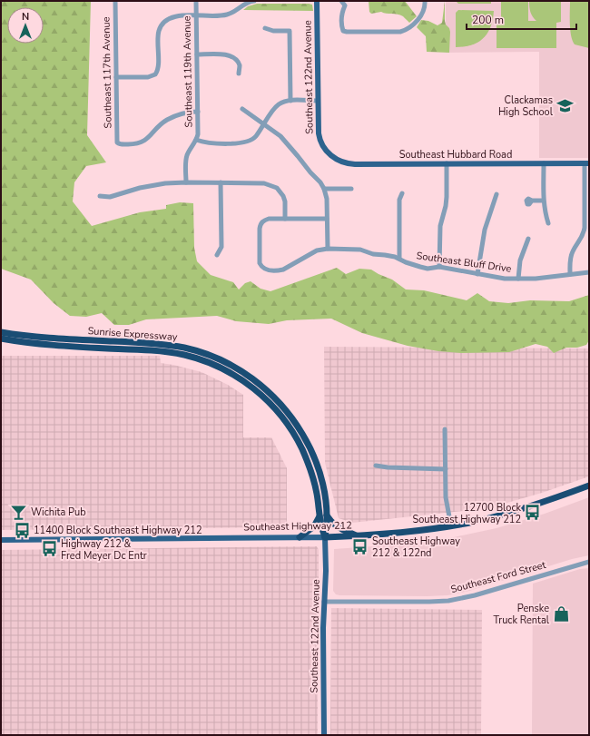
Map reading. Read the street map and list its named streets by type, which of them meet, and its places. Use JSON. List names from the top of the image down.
{
  "streets": {
    "highway": ["Sunrise Expressway", "Southeast Highway 212"],
    "main road": ["Southeast 122nd Avenue", "Southeast Hubbard Road"],
    "street": [
      "Southeast 119th Avenue",
      "Southeast 117th Avenue",
      "Southeast Bluff Drive",
      "Southeast Ford Street"
    ]
  },
  "crossings": [
    ["Southeast 119th Avenue", "Southeast 117th Avenue"],
    ["Southeast 122nd Avenue", "Southeast Hubbard Road"],
    ["Southeast 122nd Avenue", "Sunrise Expressway"],
    ["Southeast 122nd Avenue", "Southeast Highway 212"],
    ["Southeast 122nd Avenue", "Southeast Ford Street"],
    ["Sunrise Expressway", "Southeast Highway 212"]
  ],
  "places": {
    "school or university": ["Clackamas High School"],
    "bar": ["Wichita Pub"],
    "bus stop": [
      "12700 Block Southeast Highway 212",
      "11400 Block Southeast Highway 212",
      "Southeast Highway 212 & 122nd",
      "Highway 212 & Fred Meyer Dc Entr"
    ],
    "shop": ["Penske Truck Rental"]
  },
  "scale_bar": "200 m",
  "north": "top"
}
